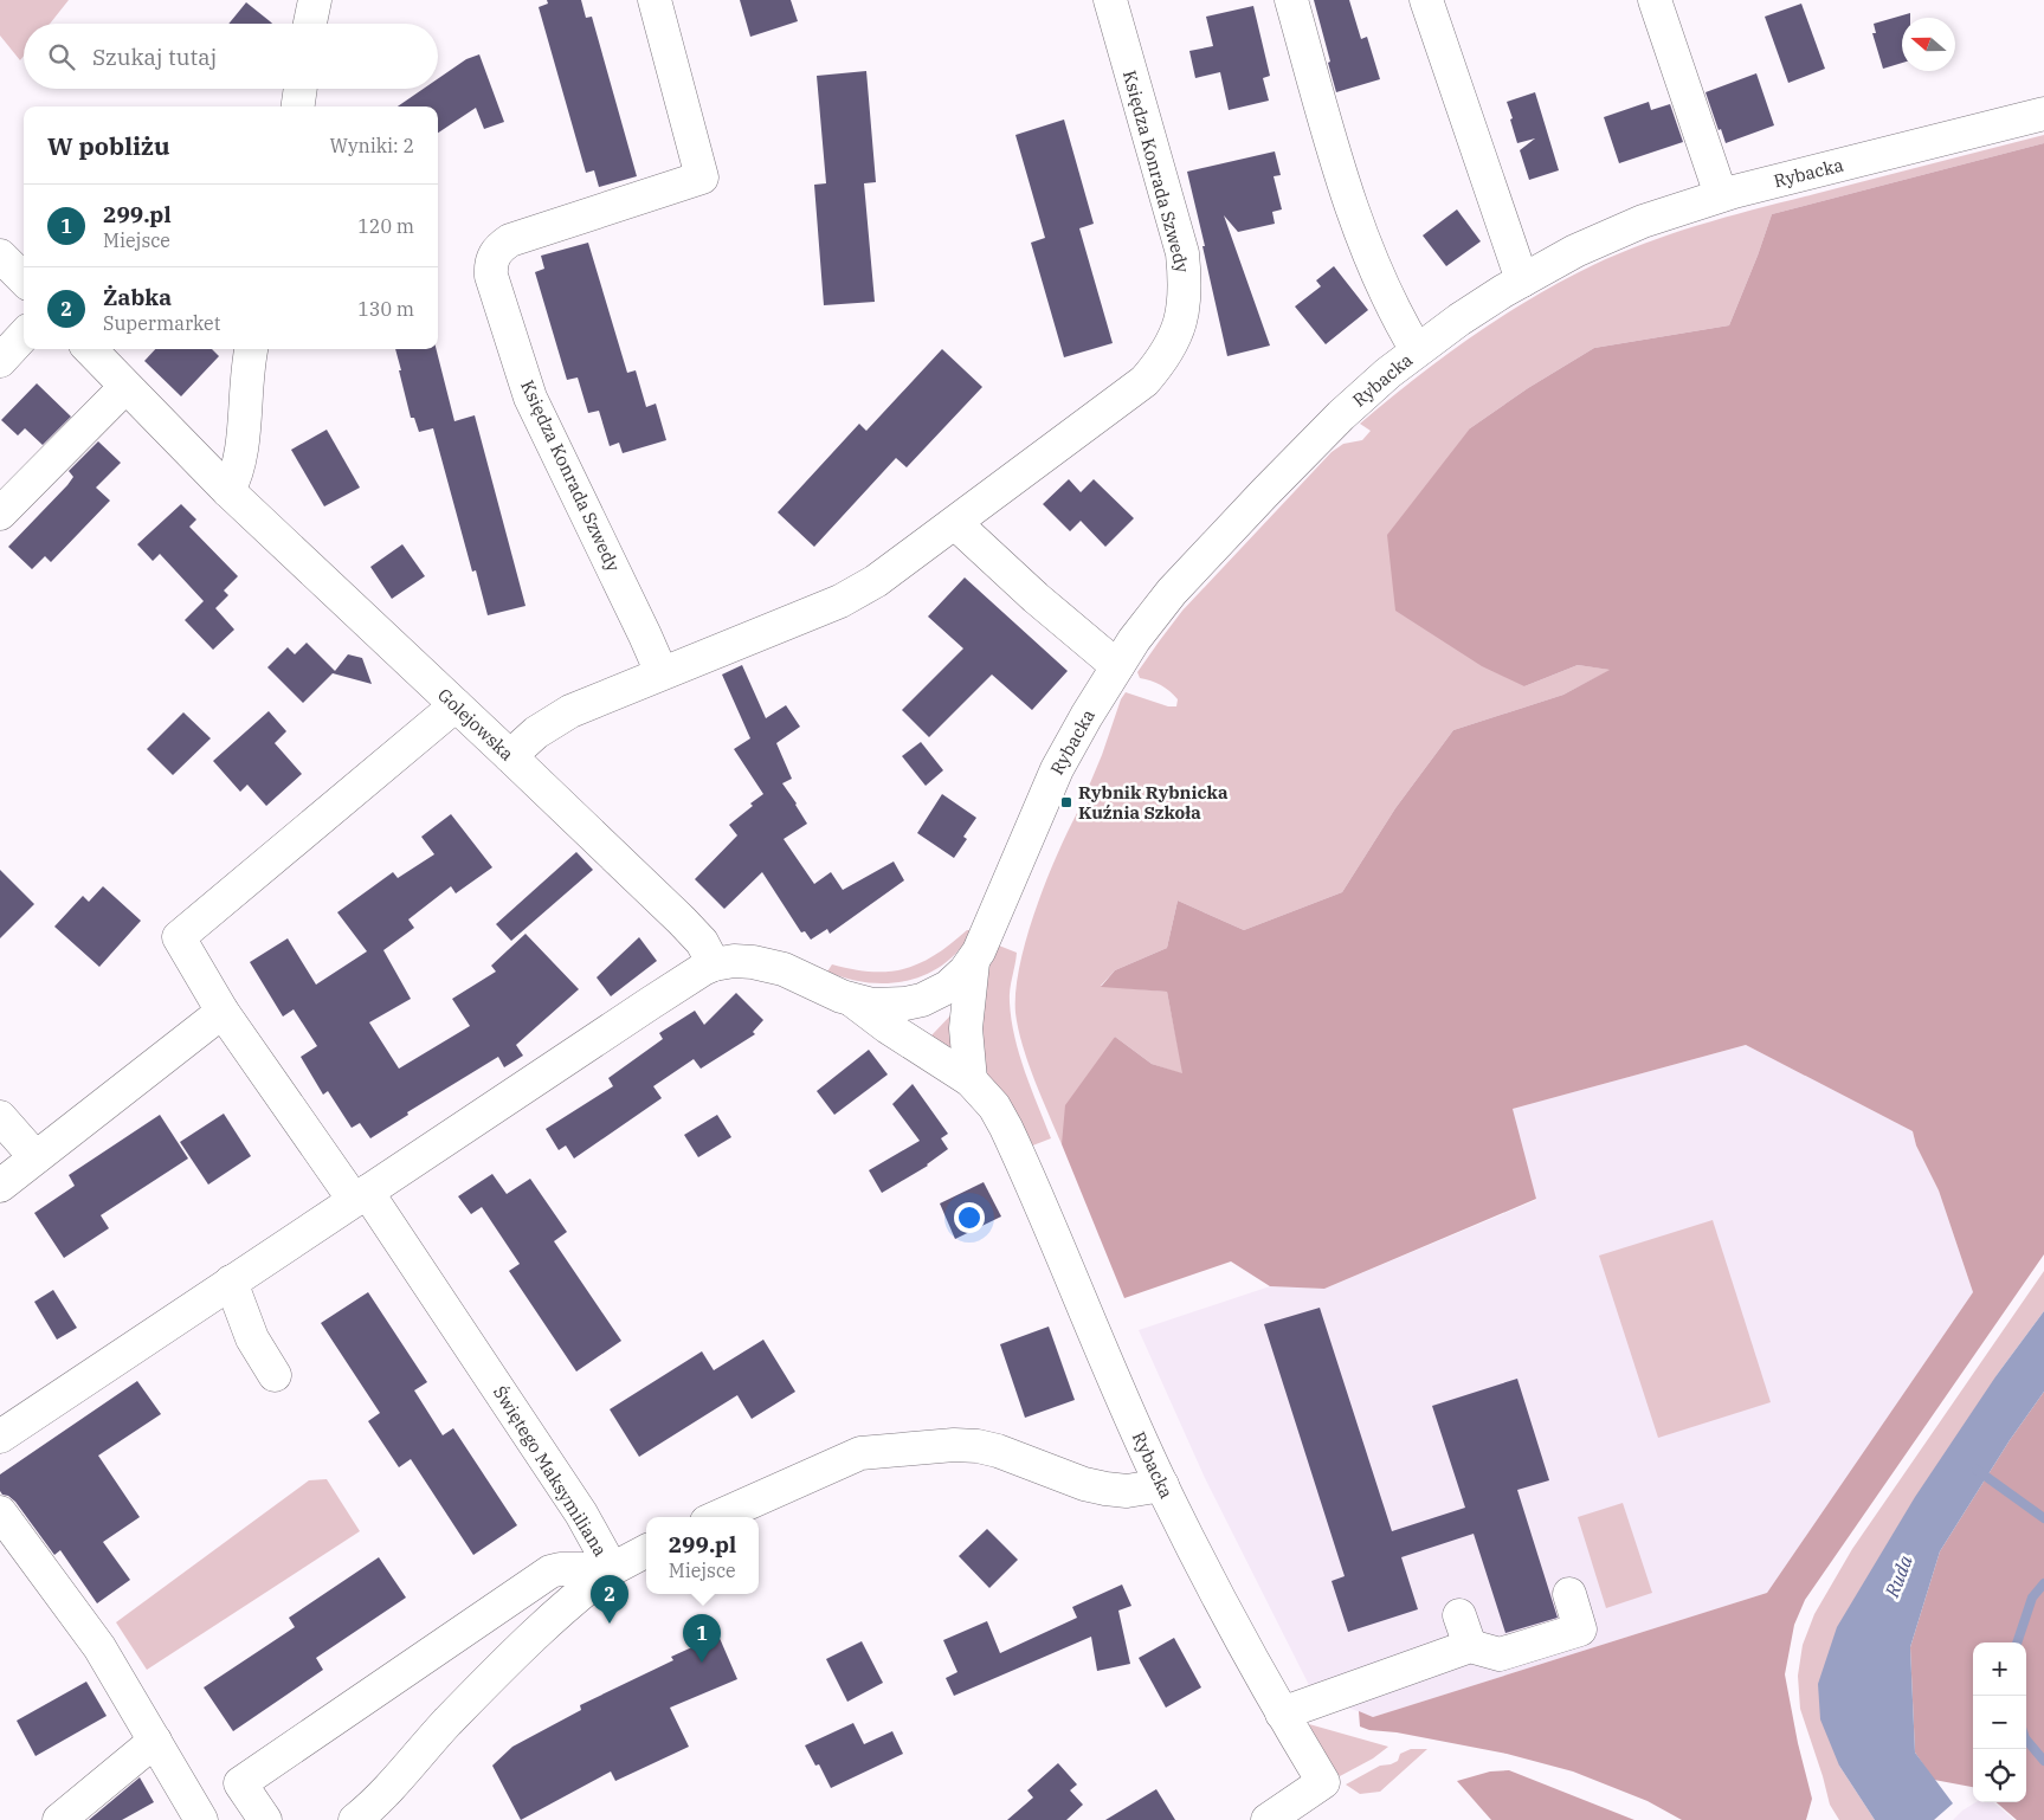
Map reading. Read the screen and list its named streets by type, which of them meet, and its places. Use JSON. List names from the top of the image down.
{
  "streets": {
    "street": [
      "Księdza Konrada Szwedy",
      "Rybacka",
      "Golejowska",
      "Świętego Maksymiliana"
    ]
  },
  "crossings": [
    ["Księdza Konrada Szwedy", "Golejowska"],
    ["Golejowska", "Świętego Maksymiliana"]
  ],
  "water": ["Ruda"],
  "places": {
    "transit": ["Rybnik Rybnicka Kuźnia Szkoła"]
  },
  "north": "left",
  "page": {
    "search": "Szukaj tutaj",
    "heading": ["W pobliżu", "Wyniki: 2"],
    "list": [
      {
        "mark": "1",
        "name": "299.pl",
        "note": "Miejsce",
        "value": "120 m"
      },
      {
        "mark": "2",
        "name": "Żabka",
        "note": "Supermarket",
        "value": "130 m"
      }
    ],
    "popup": ["299.pl", "Miejsce"],
    "pins": ["2", "1"],
    "map_buttons": ["+", "−"]
  }
}
